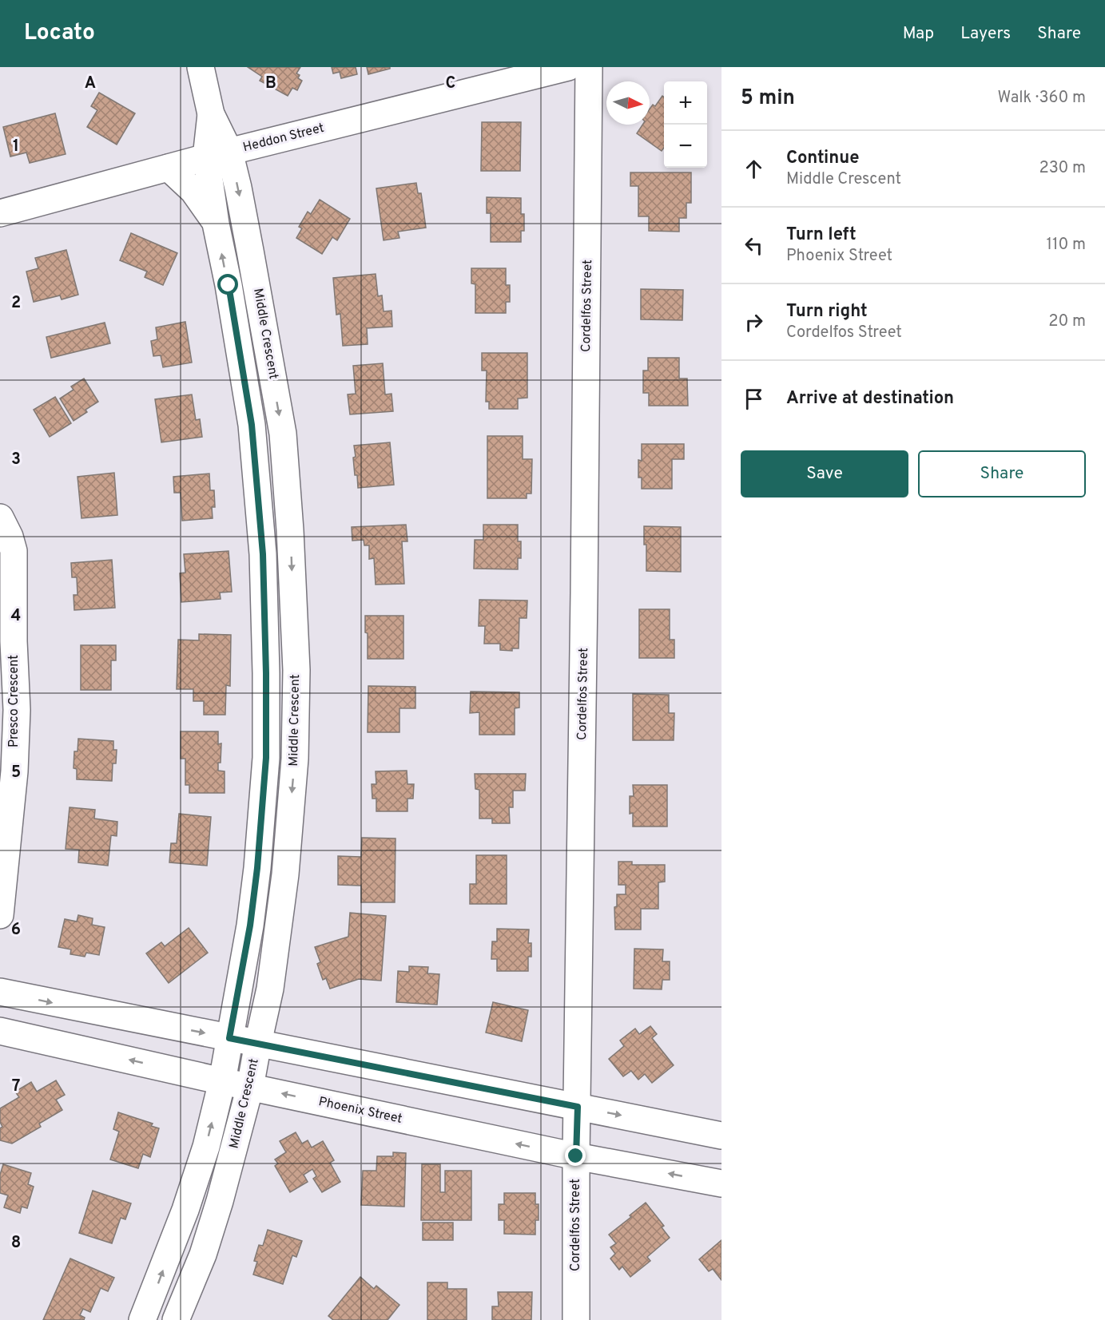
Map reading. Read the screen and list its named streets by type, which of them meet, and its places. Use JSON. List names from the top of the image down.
{
  "streets": {
    "street": [
      "Heddon Street",
      "Cordelfos Street",
      "Middle Crescent",
      "Presco Crescent",
      "Phoenix Street"
    ]
  },
  "crossings": [
    ["Heddon Street", "Middle Crescent"],
    ["Cordelfos Street", "Phoenix Street"],
    ["Middle Crescent", "Phoenix Street"]
  ],
  "north": "right",
  "page": {
    "header": "Locato",
    "nav": ["Map", "Layers", "Share"],
    "heading": ["5 min", "Walk · 360 m"],
    "map_buttons": ["+", "−"],
    "list": [
      ["Continue", "Middle Crescent", "230 m"],
      ["Turn left", "Phoenix Street", "110 m"],
      ["Turn right", "Cordelfos Street", "20 m"],
      "Arrive at destination"
    ],
    "buttons": ["Save", "Share"]
  },
  "grid": {
    "columns": ["A", "B", "C"],
    "rows": [
      "1",
      "2",
      "3",
      "4",
      "5",
      "6",
      "7",
      "8"
    ]
  }
}
